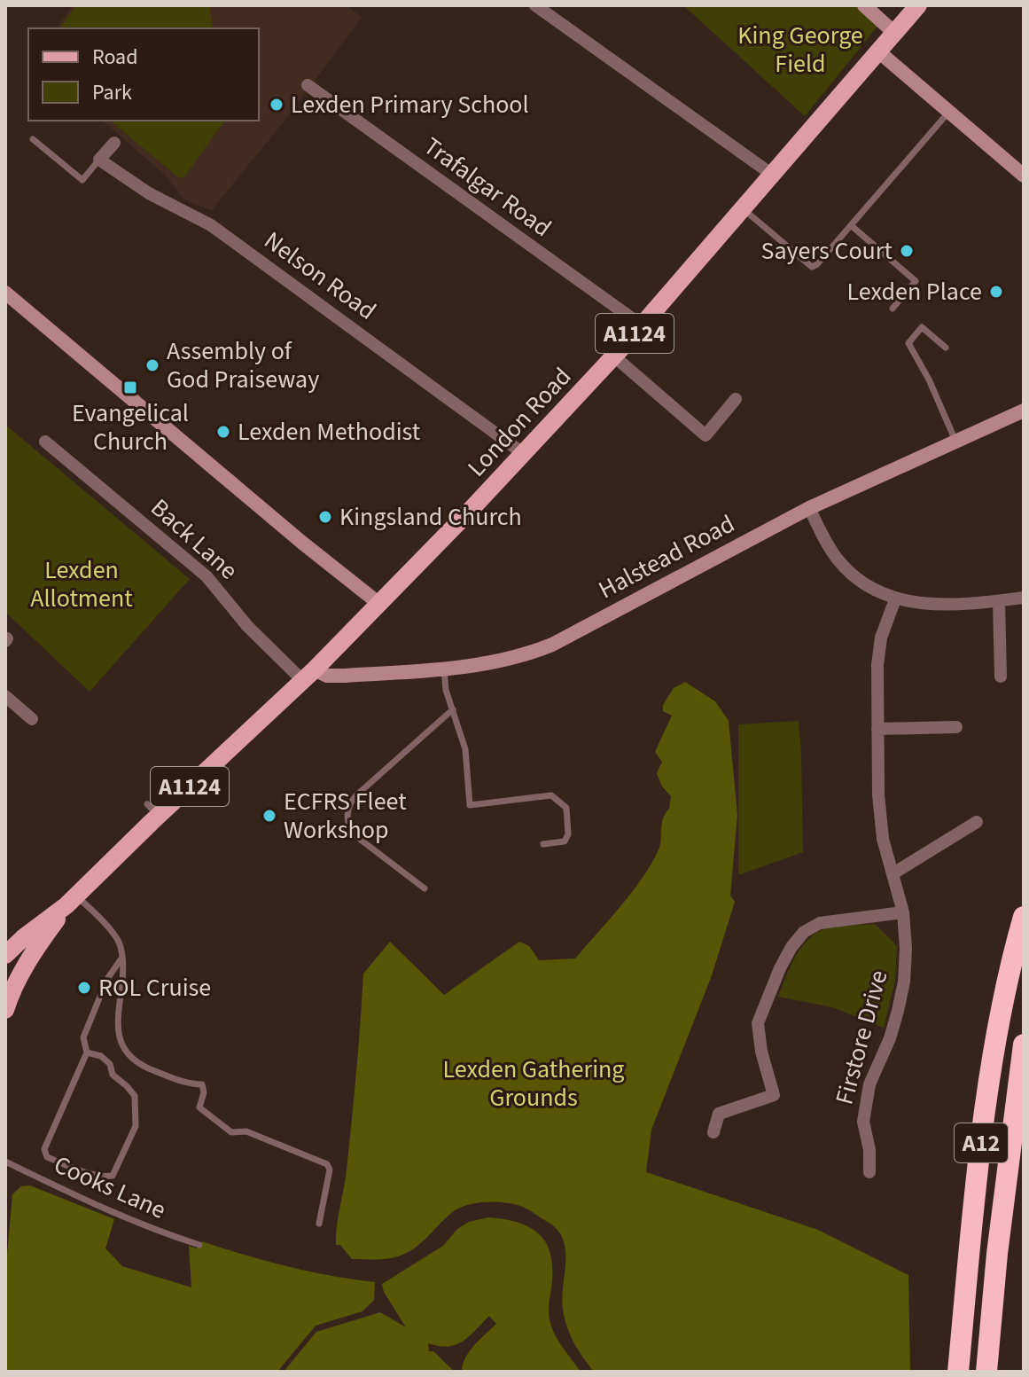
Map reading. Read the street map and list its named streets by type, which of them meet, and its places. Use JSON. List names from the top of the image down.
{
  "streets": {
    "highway": ["A12"],
    "main road": ["A1124", "London Road"],
    "street": [
      "Trafalgar Road",
      "Nelson Road",
      "Back Lane",
      "Halstead Road",
      "Firstore Drive"
    ],
    "lane": ["Cooks Lane"]
  },
  "crossings": [
    ["Trafalgar Road", "London Road"],
    ["Nelson Road", "London Road"],
    ["London Road", "Back Lane"],
    ["London Road", "Halstead Road"],
    ["Back Lane", "Halstead Road"]
  ],
  "parks": ["King George Field", "Lexden Allotment", "Lexden Gathering Grounds"],
  "places": {
    "other": [
      "Lexden Primary School",
      "Sayers Court",
      "Lexden Place",
      "Assembly of God Praiseway",
      "Lexden Methodist",
      "Kingsland Church",
      "ECFRS Fleet Workshop",
      "ROL Cruise"
    ],
    "transit": ["Evangelical Church"]
  },
  "legend": ["Road", "Park"]
}
